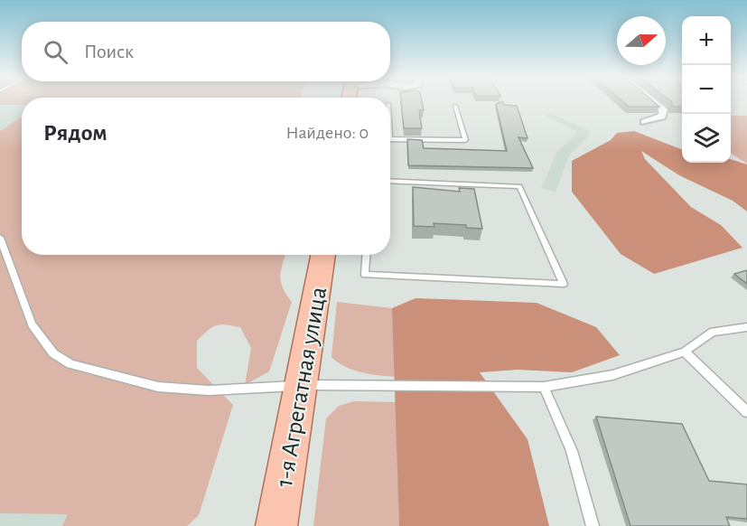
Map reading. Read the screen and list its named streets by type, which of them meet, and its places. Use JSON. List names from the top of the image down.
{
  "streets": {
    "main road": ["1-я Агрегатная улица"]
  },
  "north": "right",
  "page": {
    "map_buttons": ["+", "−"],
    "search": "Поиск",
    "heading": ["Рядом", "Найдено: 0"]
  }
}
